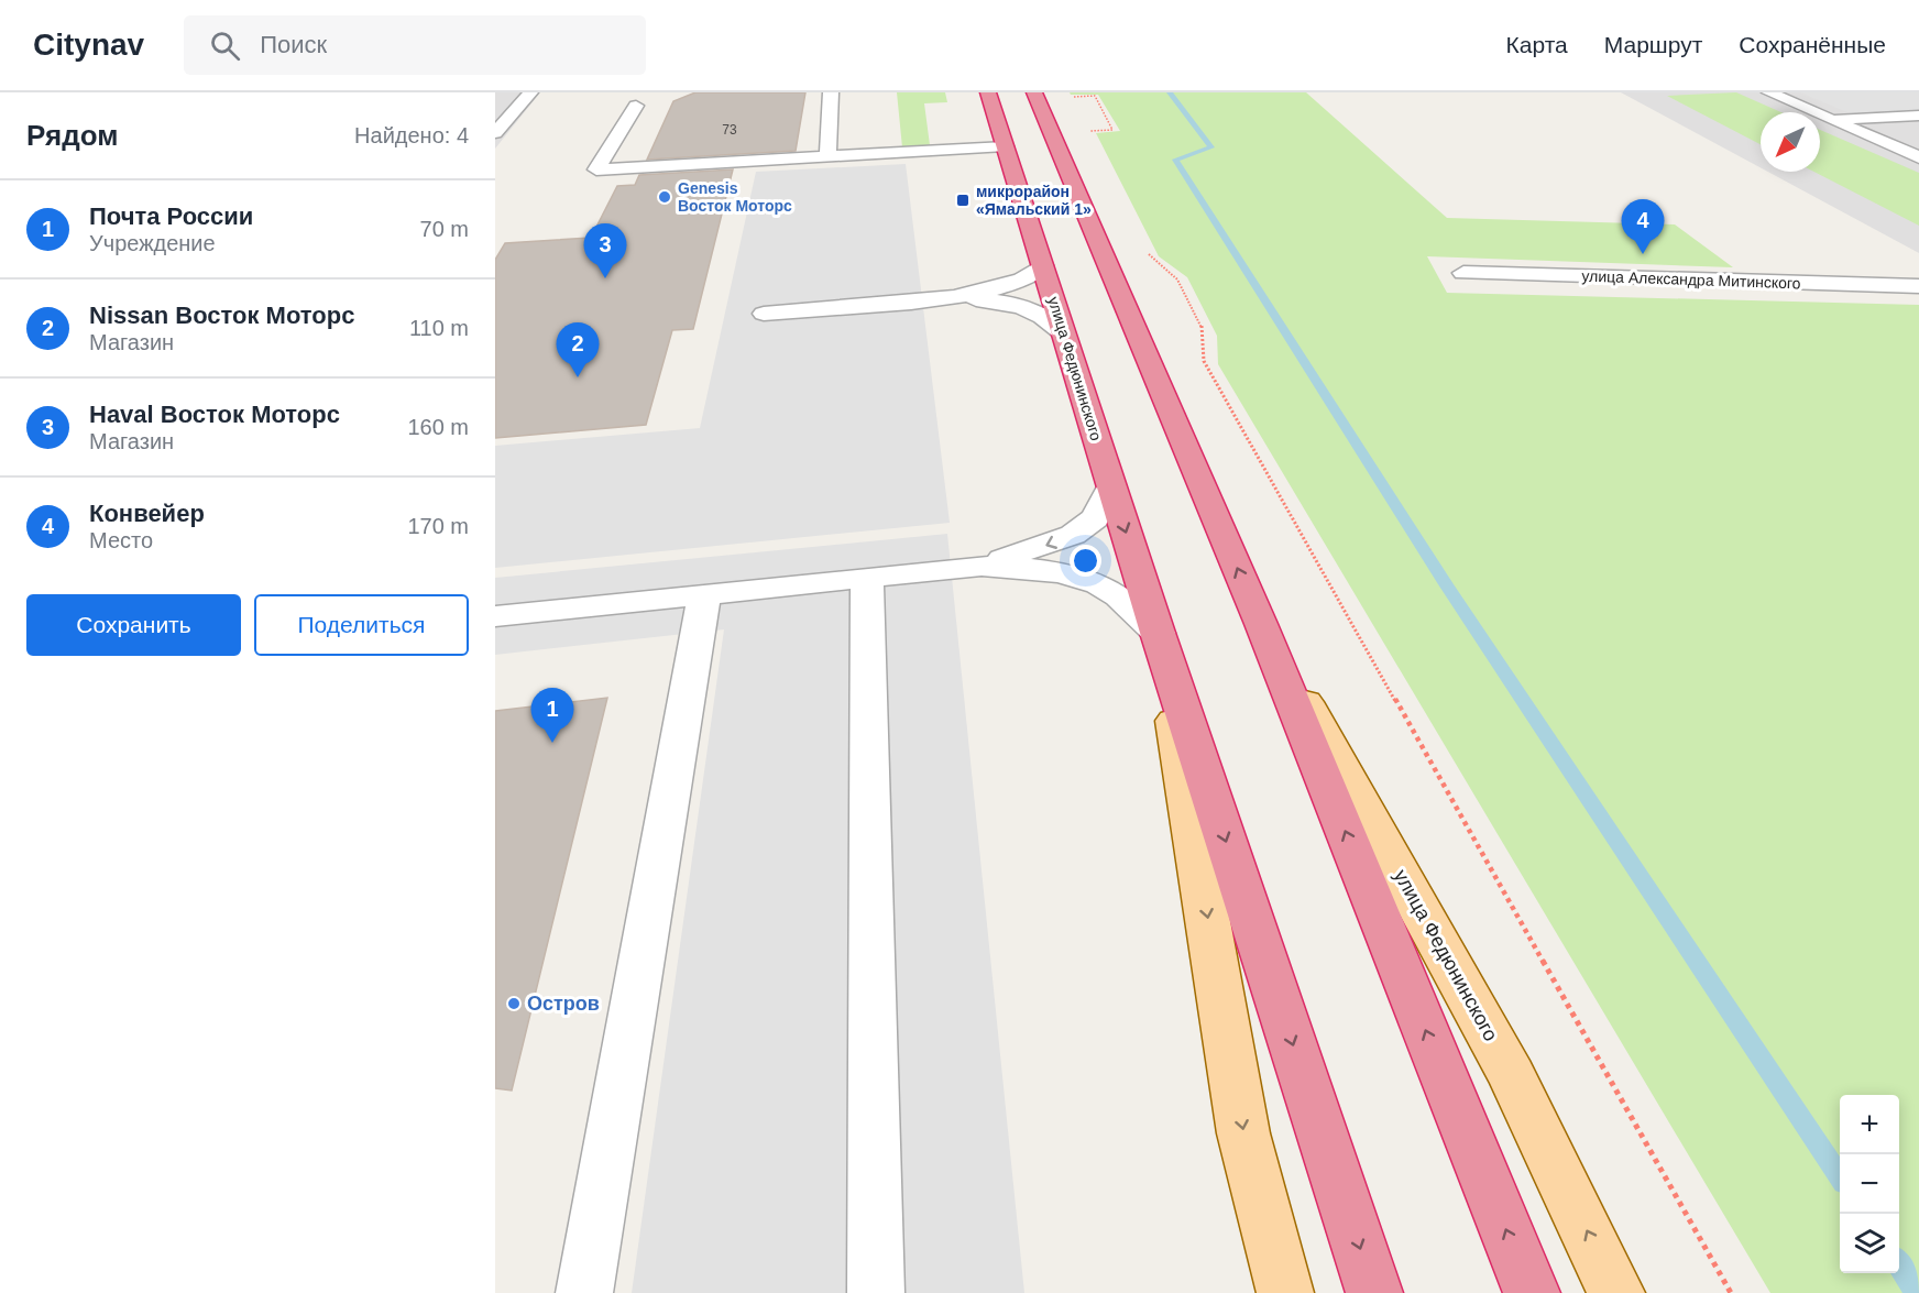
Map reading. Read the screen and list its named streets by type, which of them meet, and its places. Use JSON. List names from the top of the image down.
{
  "streets": {
    "highway": ["улица Федюнинского"],
    "street": ["улица Александра Митинского"]
  },
  "places": {
    "other": ["Genesis Восток Моторс", "Остров"],
    "transit": ["микрорайон «Ямальский 1»"]
  },
  "house_numbers": ["73"],
  "north": "bottom left",
  "page": {
    "header": "Citynav",
    "search": "Поиск",
    "nav": ["Карта", "Маршрут", "Сохранённые"],
    "heading": ["Рядом", "Найдено: 4"],
    "list": [
      {
        "mark": "1",
        "name": "Почта России",
        "note": "Учреждение",
        "value": "70 m"
      },
      {
        "mark": "2",
        "name": "Nissan Восток Моторс",
        "note": "Магазин",
        "value": "110 m"
      },
      {
        "mark": "3",
        "name": "Haval Восток Моторс",
        "note": "Магазин",
        "value": "160 m"
      },
      {
        "mark": "4",
        "name": "Конвейер",
        "note": "Место",
        "value": "170 m"
      }
    ],
    "pins": [
      "4",
      "3",
      "2",
      "1"
    ],
    "buttons": ["Сохранить", "Поделиться"],
    "map_buttons": ["+", "−"]
  }
}
